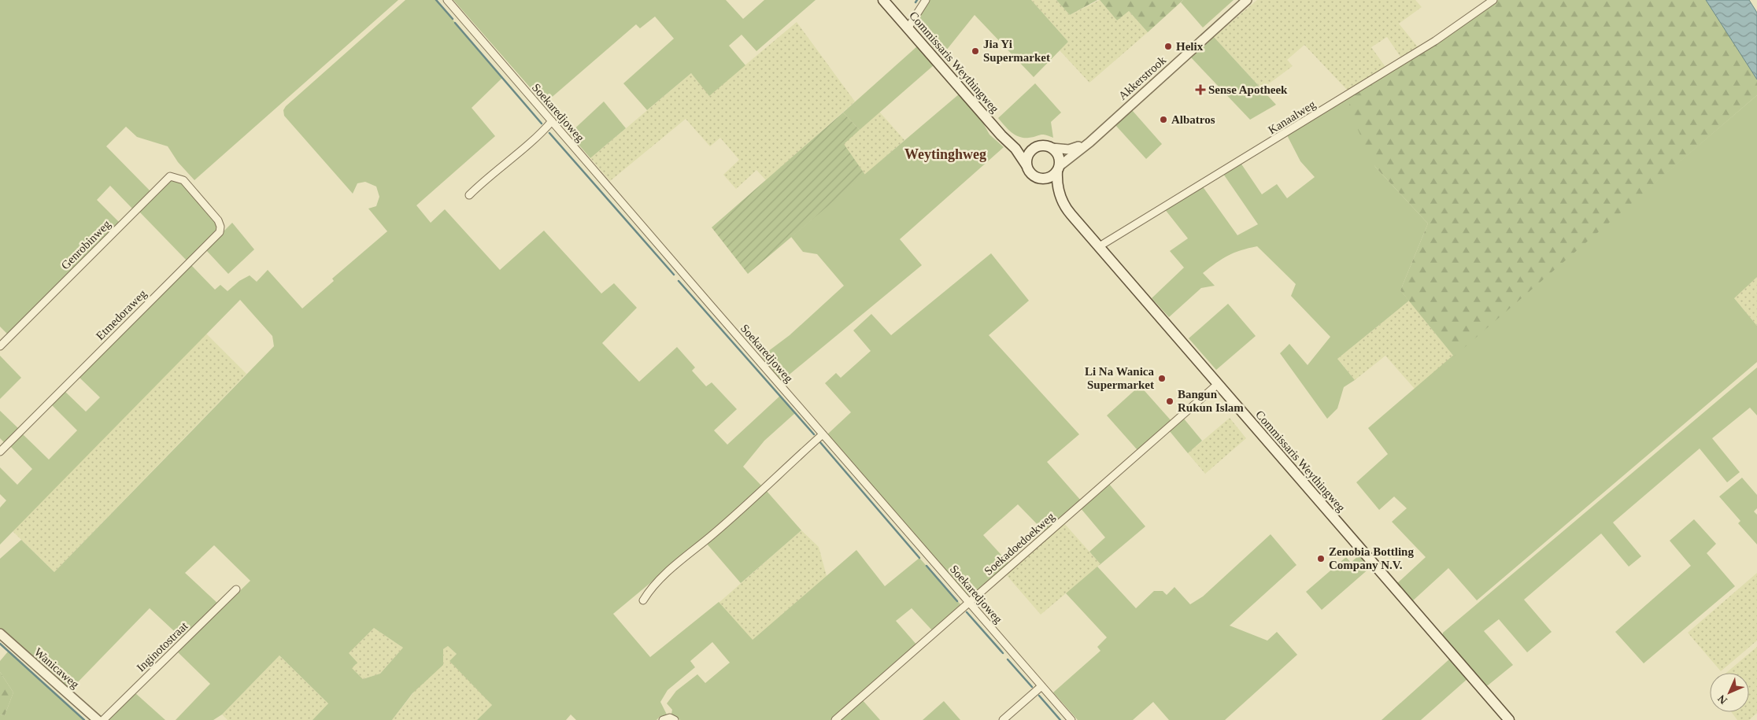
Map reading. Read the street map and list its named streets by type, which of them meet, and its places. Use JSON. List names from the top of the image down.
{
  "streets": {
    "main road": ["Commissaris Weythingweg"],
    "street": [
      "Akkerstrook",
      "Soekaredjoweg",
      "Kanaalweg",
      "Genrobinweg",
      "Etmedoraweg",
      "Soekadoedoekweg",
      "Inginotostraat",
      "Wanicaweg"
    ]
  },
  "crossings": [
    ["Commissaris Weythingweg", "Akkerstrook"],
    ["Commissaris Weythingweg", "Kanaalweg"],
    ["Commissaris Weythingweg", "Soekadoedoekweg"],
    ["Soekaredjoweg", "Soekadoedoekweg"],
    ["Genrobinweg", "Etmedoraweg"]
  ],
  "districts": ["Weytinghweg"],
  "places": {
    "other": [
      "Helix",
      "Jia Yi Supermarket",
      "Albatros",
      "Li Na Wanica Supermarket",
      "Bangun Rukun Islam",
      "Zenobia Bottling Company N.V."
    ],
    "health": ["Sense Apotheek"]
  },
  "north": "bottom left"
}
